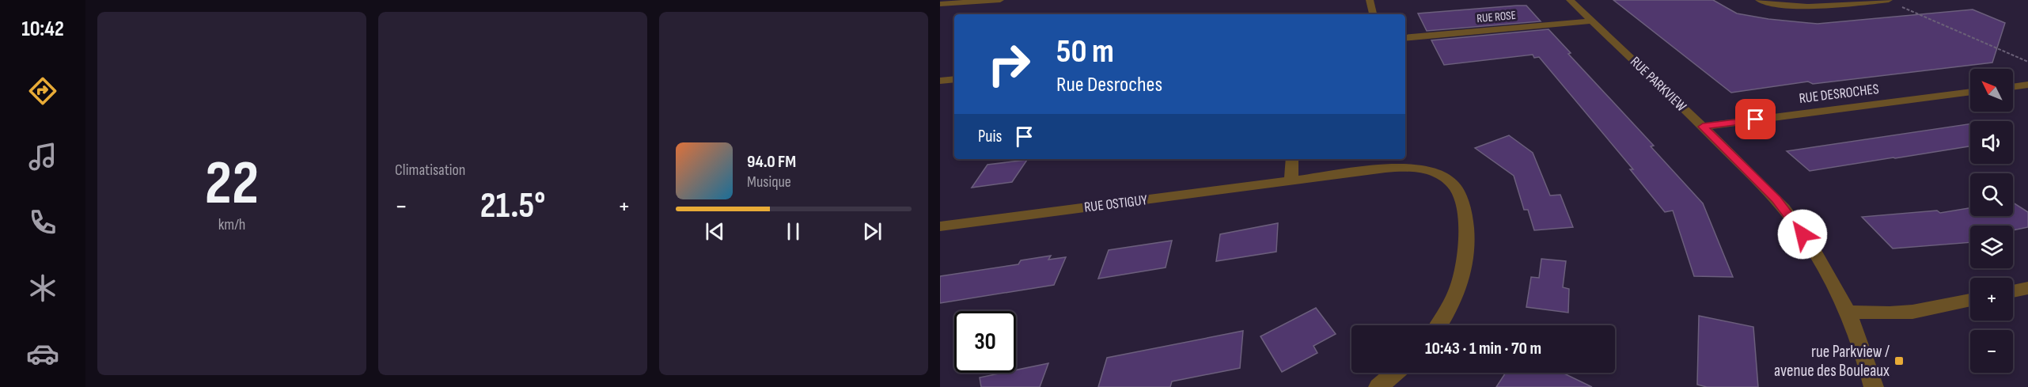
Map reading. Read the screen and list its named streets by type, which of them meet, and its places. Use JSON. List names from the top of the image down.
{
  "streets": {
    "street": [
      "RUE ROSE",
      "RUE PARKVIEW",
      "RUE DESROCHES",
      "RUE OSTIGUY"
    ]
  },
  "crossings": [
    ["RUE ROSE", "RUE PARKVIEW"],
    ["RUE PARKVIEW", "RUE DESROCHES"]
  ],
  "places": {
    "transit": ["rue Parkview / avenue des Bouleaux"]
  },
  "north": "top left",
  "page": {
    "tabs": "10:42",
    "tile": [
      ["22", "km/h"],
      "Climatisation"
    ],
    "turn": ["50 m", "Rue Desroches"],
    "map_buttons": ["+", "−"],
    "then": "Puis",
    "song": ["94.0 FM", "Musique"],
    "heat": ["−", "21.5°", "+"],
    "limit": "30",
    "trip": "10:43 · 1 min · 70 m"
  }
}
